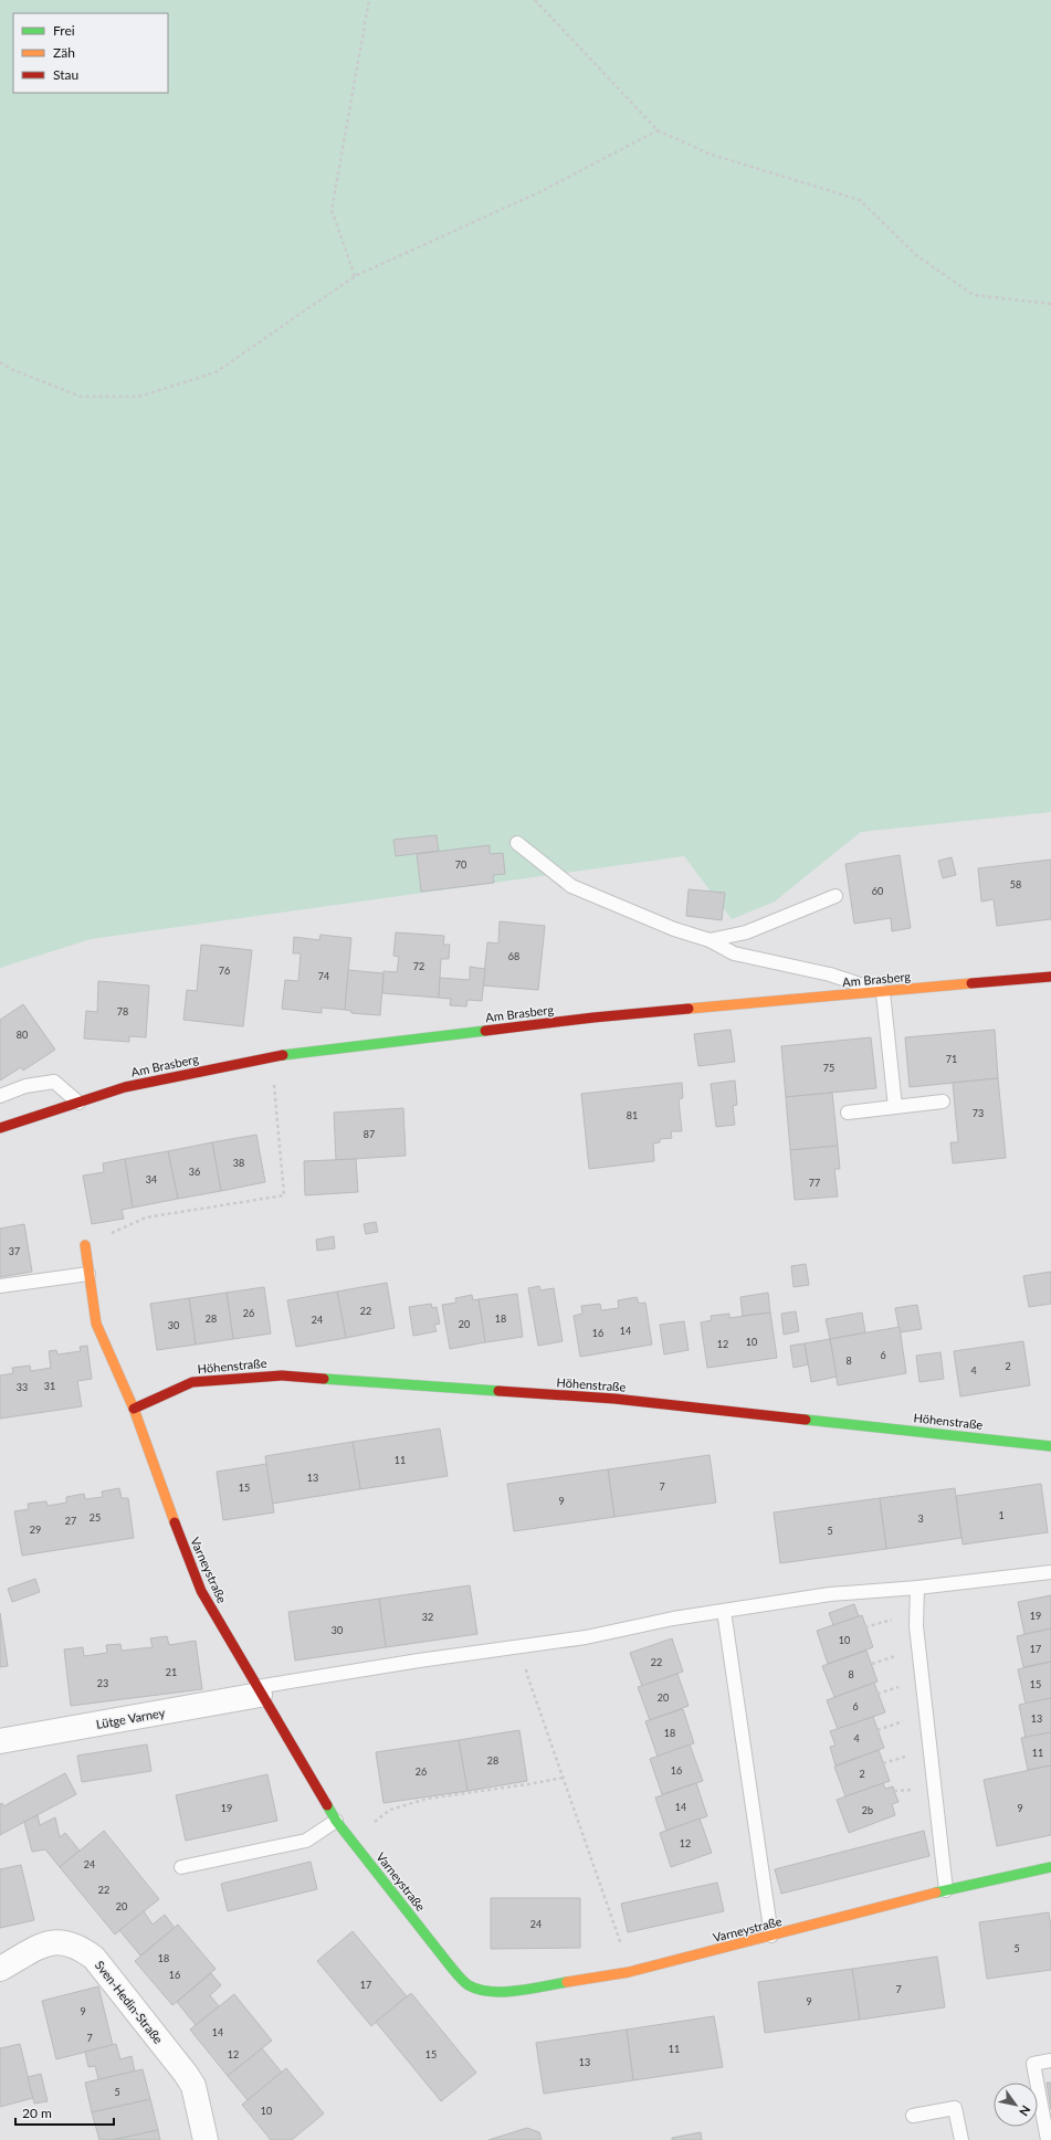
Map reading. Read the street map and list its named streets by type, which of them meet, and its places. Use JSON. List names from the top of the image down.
{
  "streets": {
    "street": [
      "Am Brasberg",
      "Höhenstraße",
      "Varneystraße",
      "Lütge Varney",
      "Sven-Hedin-Straße"
    ]
  },
  "crossings": [
    ["Höhenstraße", "Varneystraße"],
    ["Varneystraße", "Lütge Varney"]
  ],
  "house_numbers": [
    "70",
    "58",
    "60",
    "68",
    "72",
    "76",
    "74",
    "78",
    "80",
    "71",
    "75",
    "73",
    "81",
    "87",
    "38",
    "36",
    "34",
    "77",
    "37",
    "22",
    "26",
    "28",
    "18",
    "24",
    "20",
    "30",
    "14",
    "16",
    "10",
    "12",
    "6",
    "8",
    "2",
    "4",
    "31",
    "33",
    "11",
    "13",
    "7",
    "15",
    "9",
    "1",
    "25",
    "3",
    "27",
    "29",
    "5",
    "19",
    "32",
    "30",
    "10",
    "17",
    "22",
    "21",
    "8",
    "23",
    "15",
    "20",
    "6",
    "13",
    "18",
    "4",
    "11",
    "28",
    "16",
    "26",
    "2",
    "14",
    "19",
    "9",
    "2b",
    "12",
    "24",
    "22",
    "20",
    "24",
    "5",
    "18",
    "16",
    "17",
    "7",
    "9",
    "9",
    "14",
    "7",
    "11",
    "12",
    "15",
    "13",
    "5",
    "10"
  ],
  "legend": ["Frei", "Zäh", "Stau"],
  "scale_bar": "20 m",
  "north": "bottom right"
}
